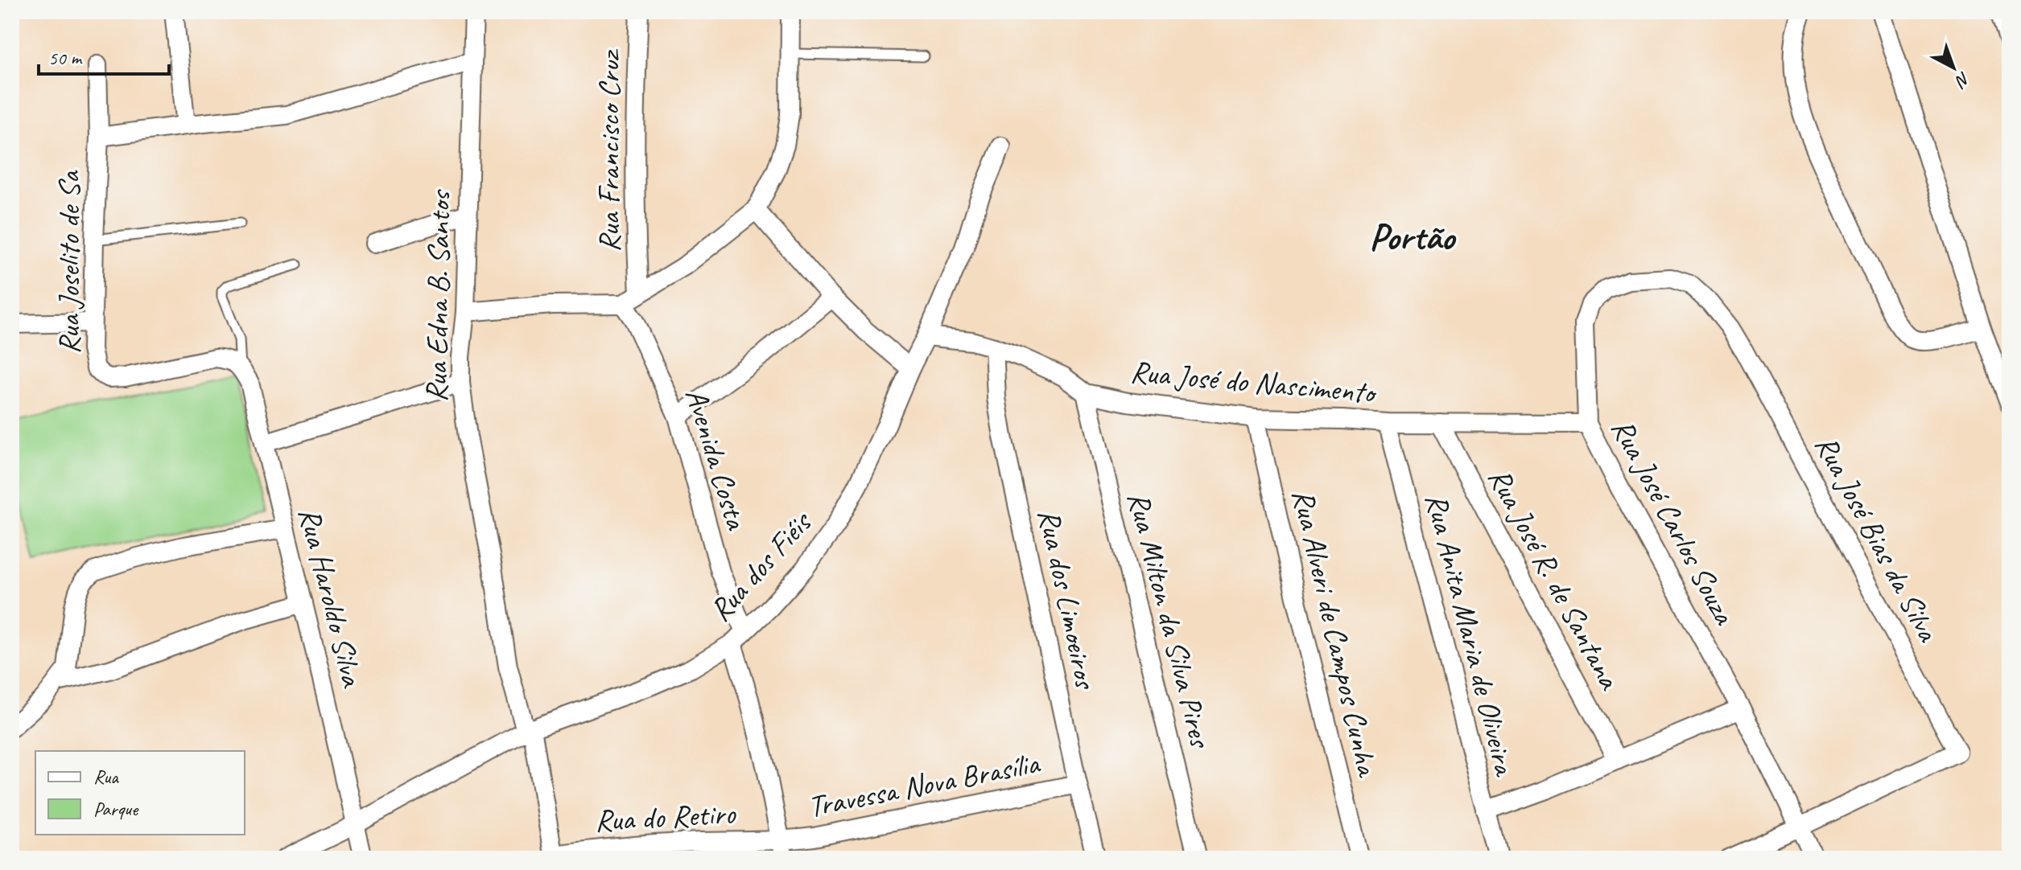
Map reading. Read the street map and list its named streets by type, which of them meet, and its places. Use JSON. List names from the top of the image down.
{
  "streets": {
    "street": [
      "Rua Francisco Cruz",
      "Rua Joselito de Sa",
      "Rua Edna B. Santos",
      "Rua José do Nascimento",
      "Avenida Costa",
      "Rua José Carlos Souza",
      "Rua José Bias da Silva",
      "Rua dos Fiéis",
      "Rua José R. de Santana",
      "Rua Haroldo Silva",
      "Rua dos Limoeiros",
      "Rua Milton da Silva Pires",
      "Rua Alveri de Campos Cunha",
      "Rua Anita Maria de Oliveira",
      "Travessa Nova Brasília",
      "Rua do Retiro"
    ]
  },
  "crossings": [
    ["Rua Joselito de Sa", "Rua Haroldo Silva"],
    ["Rua Edna B. Santos", "Rua dos Fiéis"],
    ["Rua Edna B. Santos", "Rua do Retiro"],
    ["Rua José do Nascimento", "Rua José Carlos Souza"],
    ["Rua José do Nascimento", "Rua dos Fiéis"],
    ["Rua José do Nascimento", "Rua José R. de Santana"],
    ["Rua José do Nascimento", "Rua dos Limoeiros"],
    ["Rua José do Nascimento", "Rua Milton da Silva Pires"],
    ["Rua José do Nascimento", "Rua Alveri de Campos Cunha"],
    ["Rua José do Nascimento", "Rua Anita Maria de Oliveira"],
    ["Avenida Costa", "Rua dos Fiéis"],
    ["Avenida Costa", "Travessa Nova Brasília"],
    ["Avenida Costa", "Rua do Retiro"],
    ["Rua José Carlos Souza", "Rua José Bias da Silva"],
    ["Rua dos Fiéis", "Rua Haroldo Silva"],
    ["Rua dos Limoeiros", "Travessa Nova Brasília"],
    ["Travessa Nova Brasília", "Rua do Retiro"]
  ],
  "districts": ["Portão"],
  "legend": ["Rua", "Parque"],
  "scale_bar": "50 m",
  "north": "bottom right"
}
